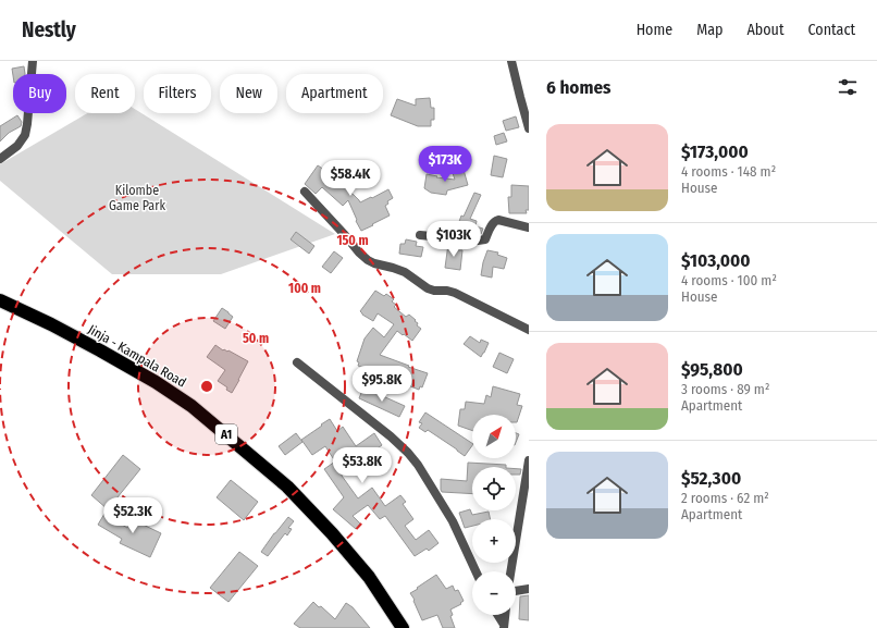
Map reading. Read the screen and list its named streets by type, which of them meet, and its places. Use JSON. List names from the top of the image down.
{
  "streets": {
    "highway": ["Jinja - Kampala Road", "A1"]
  },
  "parks": ["Kilombe Game Park"],
  "north": "top right",
  "page": {
    "header": "Nestly",
    "nav": [
      "Home",
      "Map",
      "About",
      "Contact"
    ],
    "heading": "6 homes",
    "chip": [
      "Buy",
      "Rent",
      "Filters",
      "New",
      "Apartment"
    ],
    "list": [
      {
        "name": "$173,000",
        "note": "4 rooms · 148 m² · House"
      },
      {
        "name": "$103,000",
        "note": "4 rooms · 100 m² · House"
      },
      {
        "name": "$95,800",
        "note": "3 rooms · 89 m² · Apartment"
      },
      {
        "name": "$52,300",
        "note": "2 rooms · 62 m² · Apartment"
      }
    ],
    "price": [
      "$173K",
      "$58.4K",
      "$103K",
      "$95.8K",
      "$53.8K",
      "$52.3K"
    ],
    "map_buttons": ["+", "−"]
  },
  "rings": ["150 m", "100 m", "50 m"]
}
